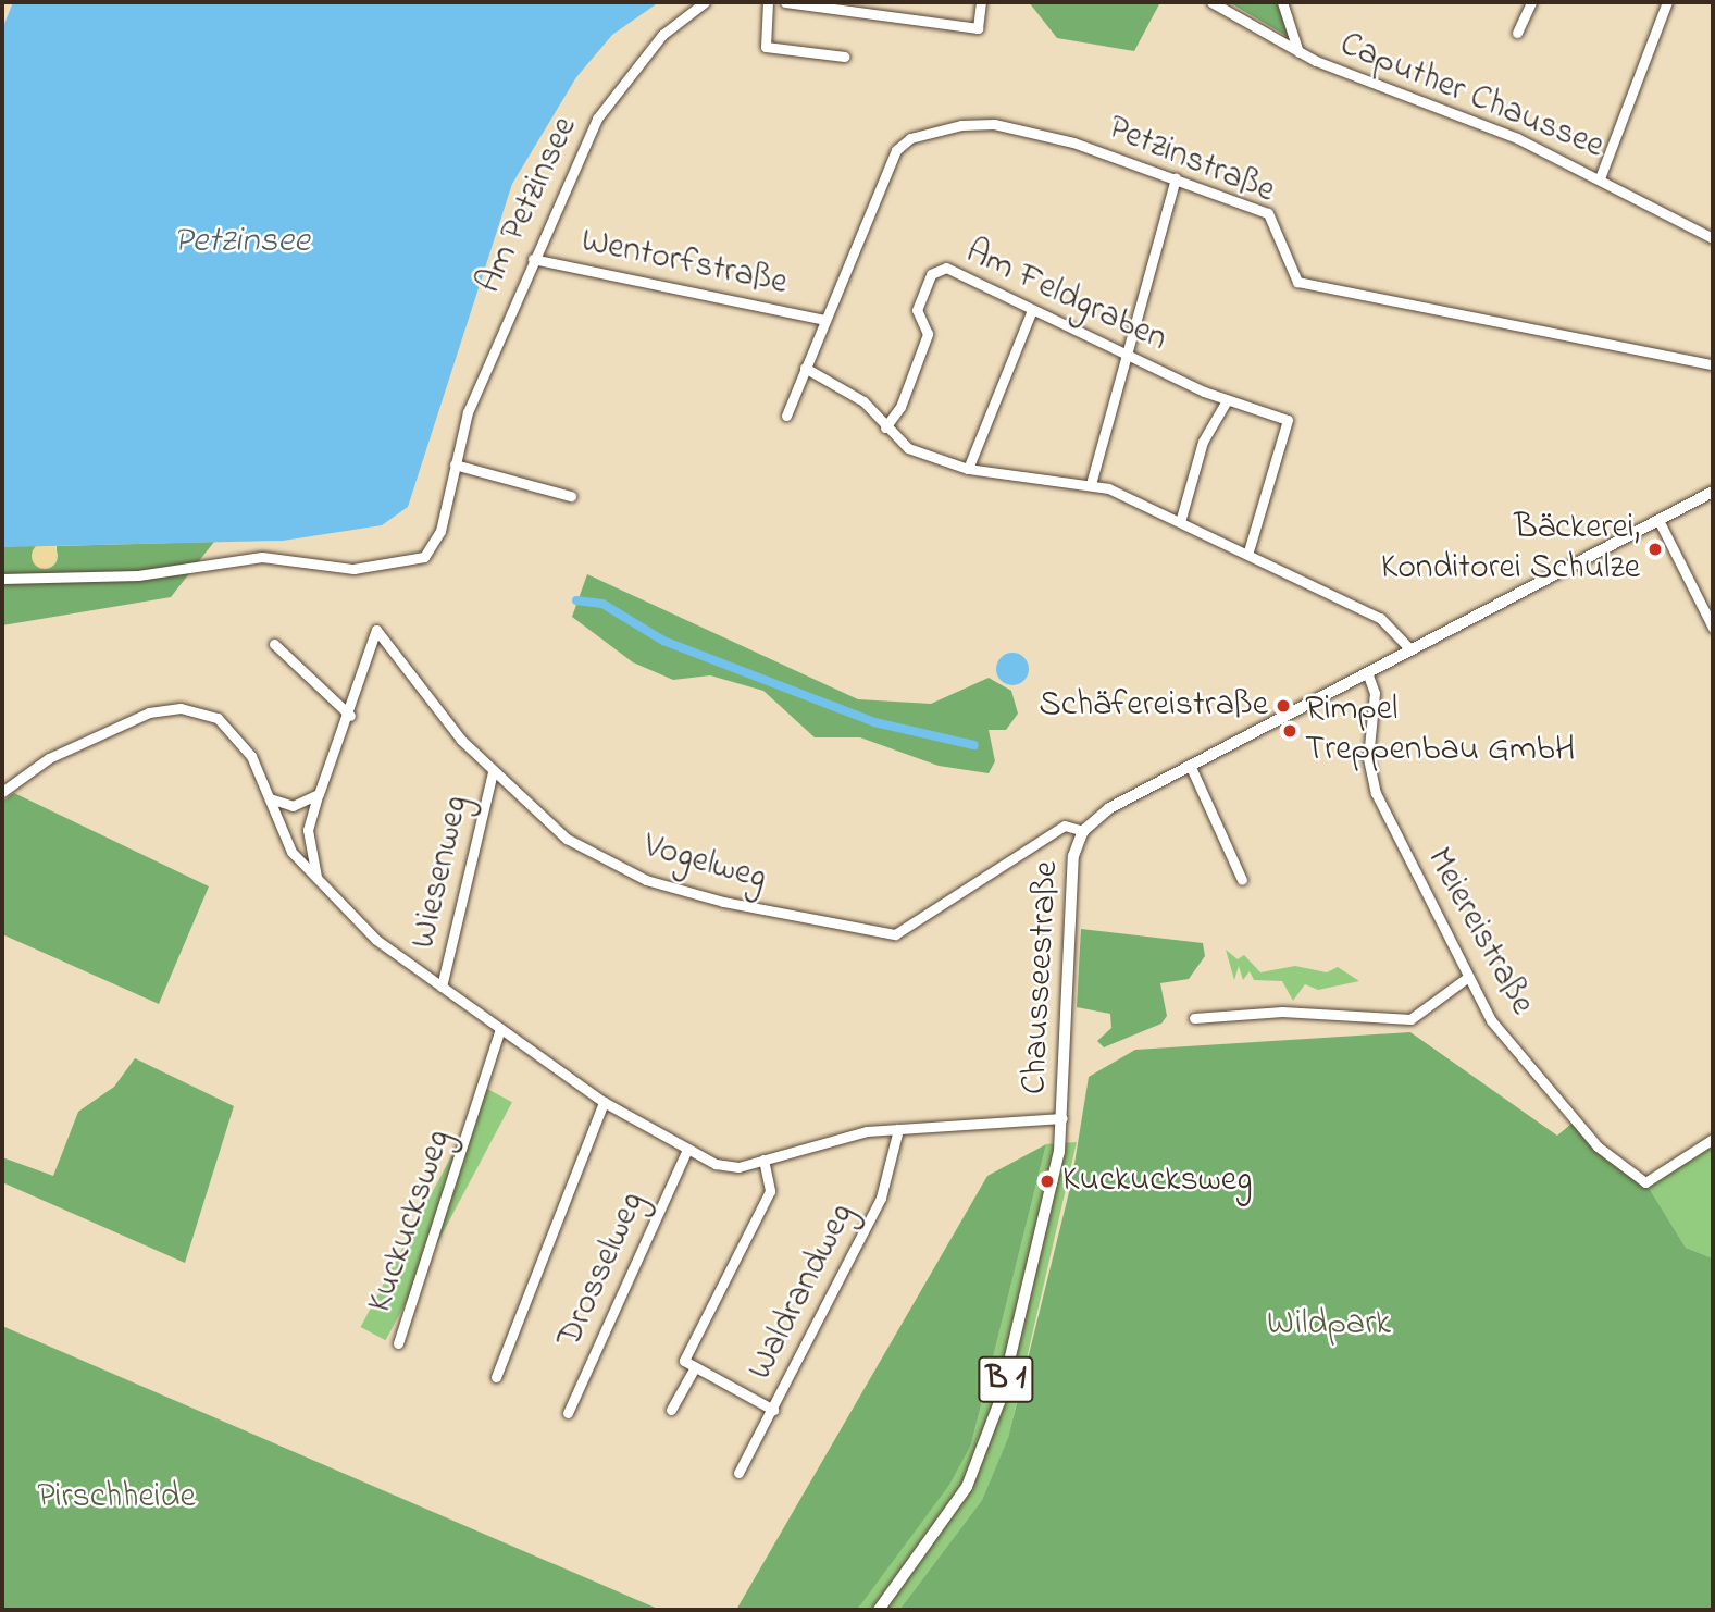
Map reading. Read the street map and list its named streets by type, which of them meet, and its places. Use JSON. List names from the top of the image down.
{
  "streets": {
    "main road": ["Chausseestraße", "B 1"],
    "street": [
      "Caputher Chaussee",
      "Petzinstraße",
      "Am Petzinsee",
      "Wentorfstraße",
      "Am Feldgraben",
      "Vogelweg",
      "Wiesenweg",
      "Meiereistraße",
      "Kuckucksweg",
      "Drosselweg",
      "Waldrandweg"
    ]
  },
  "crossings": [
    ["Petzinstraße", "Wentorfstraße"],
    ["Am Petzinsee", "Wentorfstraße"],
    ["Vogelweg", "Wiesenweg"],
    ["Vogelweg", "Chausseestraße"],
    ["Meiereistraße", "Chausseestraße"],
    ["Chausseestraße", "B 1"]
  ],
  "water": ["Petzinsee"],
  "parks": ["Wildpark", "Pirschheide"],
  "places": [
    "Bäckerei, Konditorei Schulze",
    "Schäfereistraße",
    "Rimpel Treppenbau GmbH",
    "Kuckucksweg"
  ]
}
